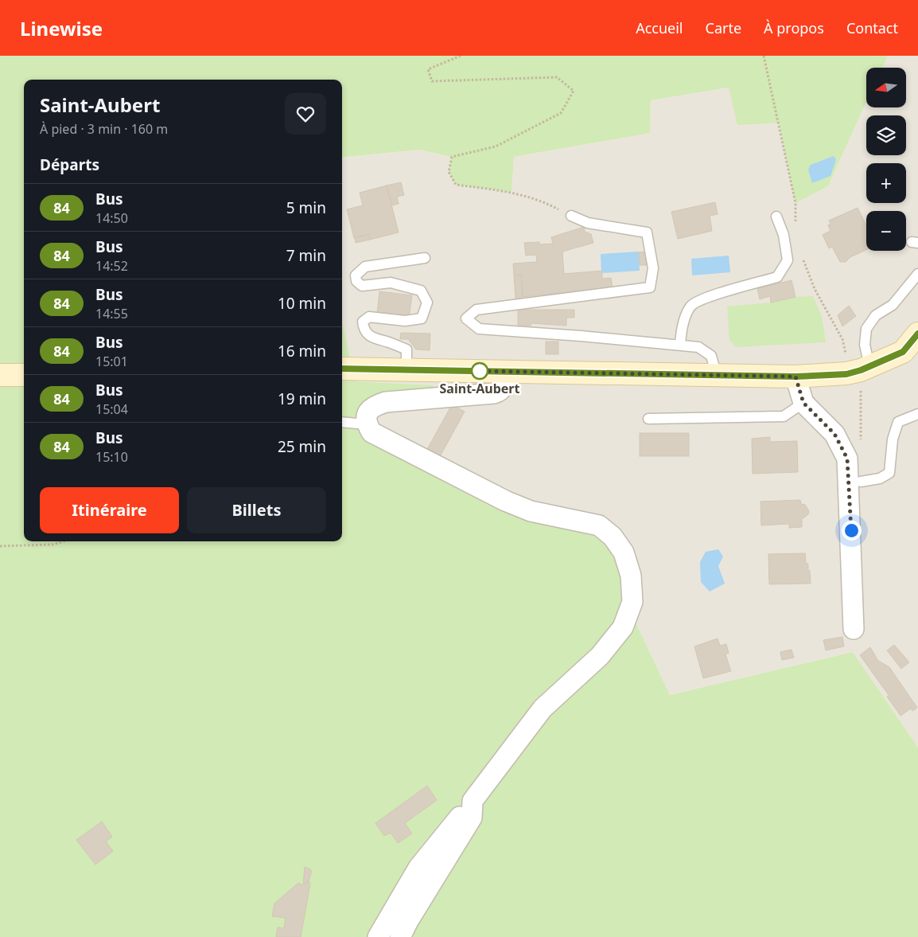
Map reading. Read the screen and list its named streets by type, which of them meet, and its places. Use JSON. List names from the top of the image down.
{
  "places": ["Saint-Aubert"],
  "lines": ["bus line 84"],
  "north": "left",
  "page": {
    "header": "Linewise",
    "nav": [
      "Accueil",
      "Carte",
      "À propos",
      "Contact"
    ],
    "map_buttons": ["+", "−"],
    "heading": [
      ["Saint-Aubert", "À pied · 3 min · 160 m"],
      "Départs"
    ],
    "list": [
      {
        "mark": "84",
        "name": "Bus",
        "note": "14:50",
        "value": "5 min"
      },
      {
        "mark": "84",
        "name": "Bus",
        "note": "14:52",
        "value": "7 min"
      },
      {
        "mark": "84",
        "name": "Bus",
        "note": "14:55",
        "value": "10 min"
      },
      {
        "mark": "84",
        "name": "Bus",
        "note": "15:01",
        "value": "16 min"
      },
      {
        "mark": "84",
        "name": "Bus",
        "note": "15:04",
        "value": "19 min"
      },
      {
        "mark": "84",
        "name": "Bus",
        "note": "15:10",
        "value": "25 min"
      }
    ],
    "buttons": ["Itinéraire", "Billets"]
  }
}
